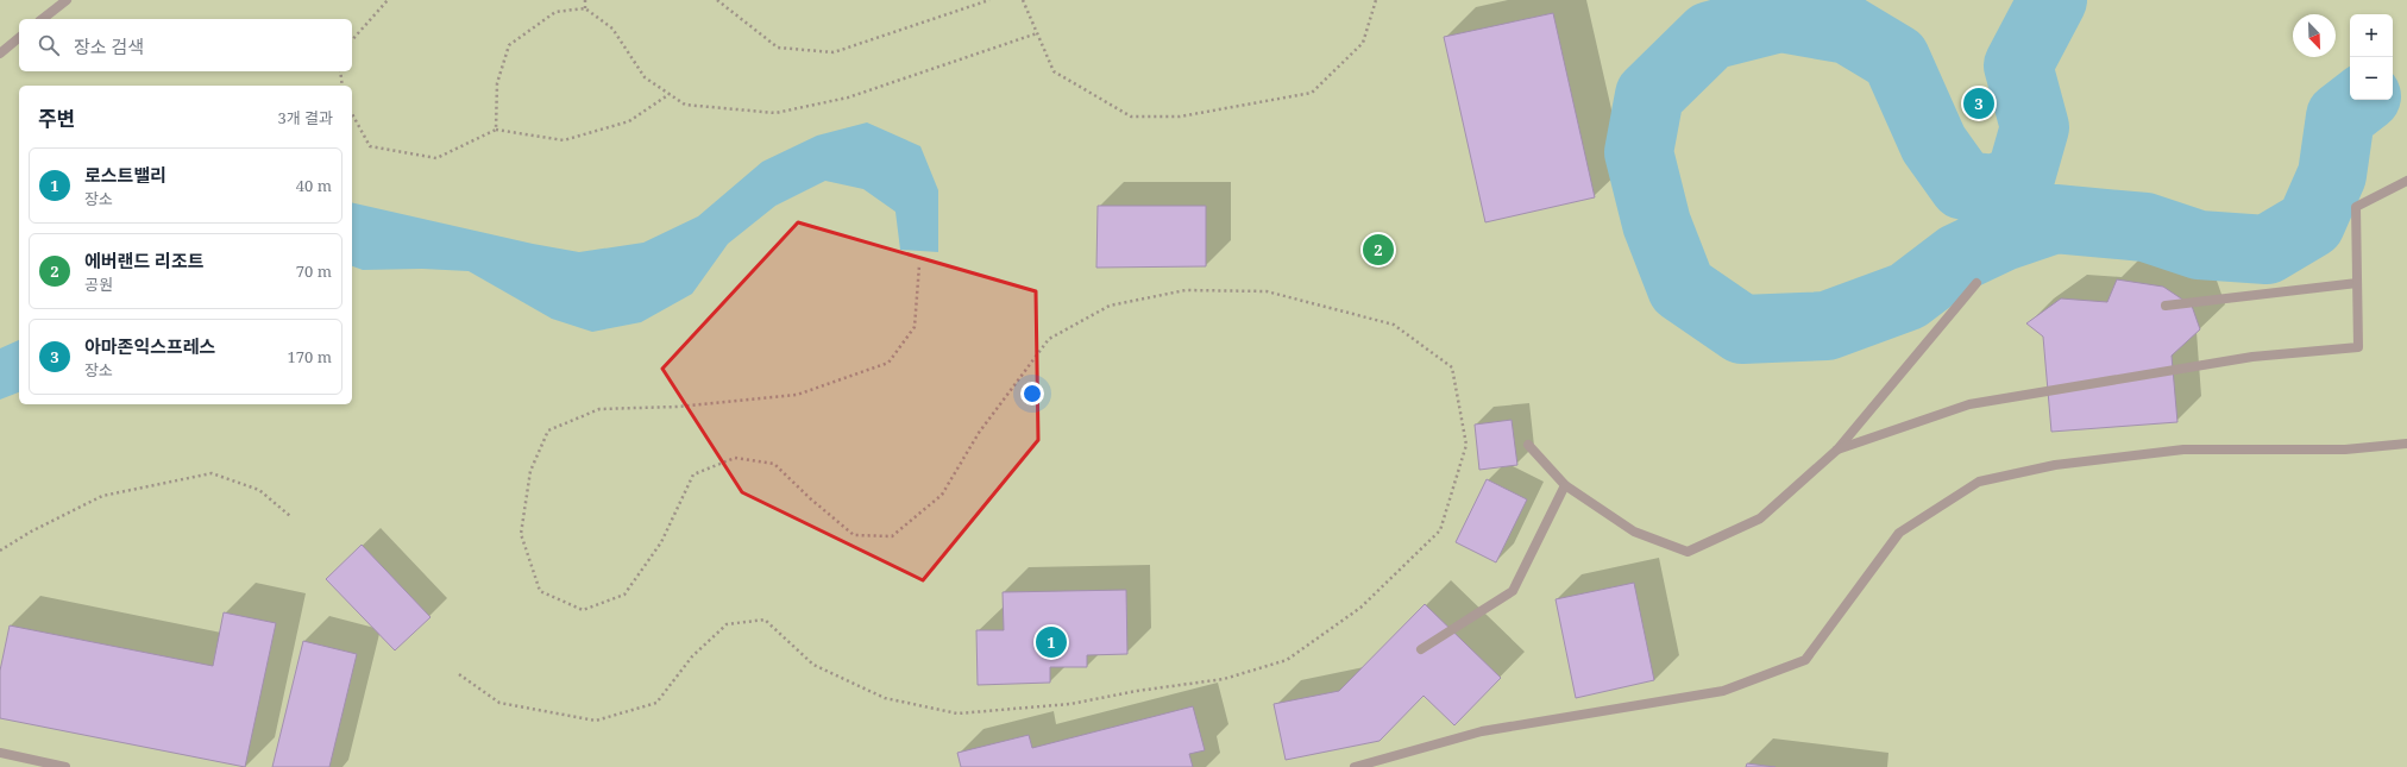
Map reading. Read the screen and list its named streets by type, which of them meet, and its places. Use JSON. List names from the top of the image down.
{
  "north": "bottom right",
  "page": {
    "map_buttons": ["+", "−"],
    "search": "장소 검색",
    "pins": ["3", "2", "1"],
    "heading": ["주변", "3개 결과"],
    "list": [
      {
        "mark": "1",
        "name": "로스트밸리",
        "note": "장소",
        "value": "40 m"
      },
      {
        "mark": "2",
        "name": "에버랜드 리조트",
        "note": "공원",
        "value": "70 m"
      },
      {
        "mark": "3",
        "name": "아마존익스프레스",
        "note": "장소",
        "value": "170 m"
      }
    ]
  }
}
